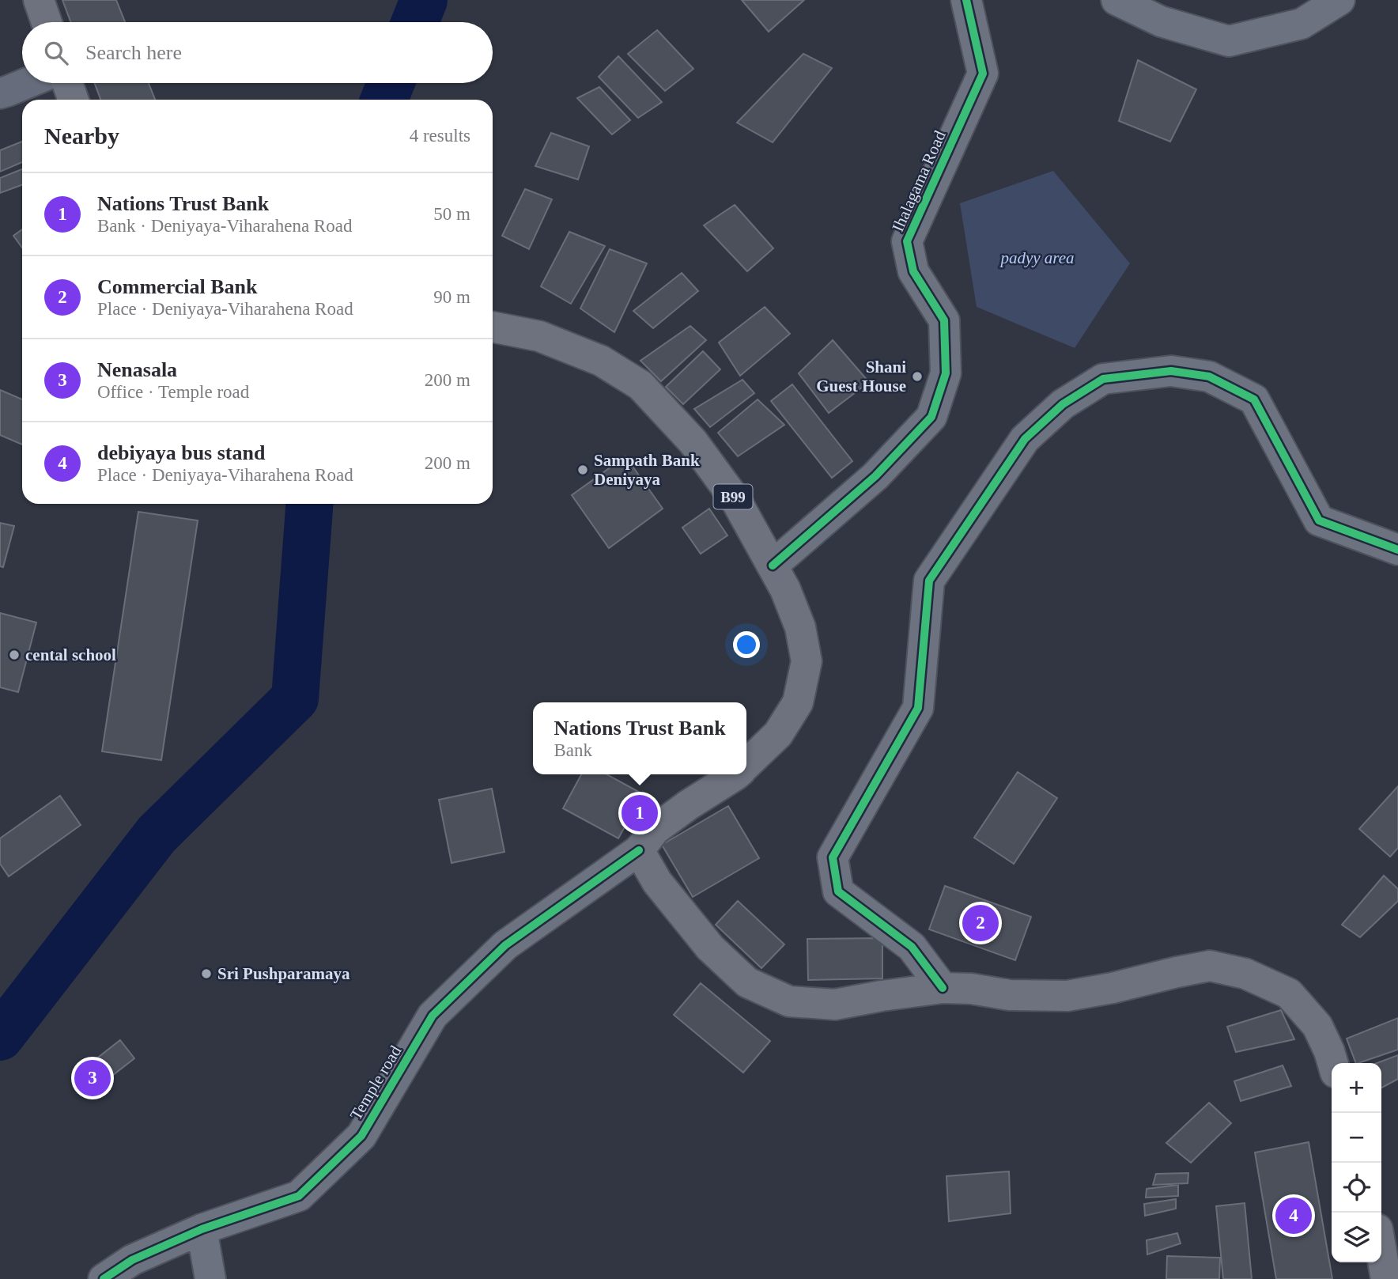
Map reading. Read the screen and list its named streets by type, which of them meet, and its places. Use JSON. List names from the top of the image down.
{
  "streets": {
    "main road": ["B99"],
    "street": ["Ihalagama Road", "Temple road"]
  },
  "crossings": [
    ["Ihalagama Road", "B99"],
    ["B99", "Temple road"]
  ],
  "parks": ["padyy area"],
  "places": [
    "Shani Guest House",
    "Sampath Bank Deniyaya",
    "cental school",
    "Sri Pushparamaya"
  ],
  "page": {
    "search": "Search here",
    "heading": ["Nearby", "4 results"],
    "list": [
      {
        "mark": "1",
        "name": "Nations Trust Bank",
        "note": "Bank · Deniyaya-Viharahena Road",
        "value": "50 m"
      },
      {
        "mark": "2",
        "name": "Commercial Bank",
        "note": "Place · Deniyaya-Viharahena Road",
        "value": "90 m"
      },
      {
        "mark": "3",
        "name": "Nenasala",
        "note": "Office · Temple road",
        "value": "200 m"
      },
      {
        "mark": "4",
        "name": "debiyaya bus stand",
        "note": "Place · Deniyaya-Viharahena Road",
        "value": "200 m"
      }
    ],
    "popup": ["Nations Trust Bank", "Bank"],
    "pins": [
      "1",
      "2",
      "3",
      "4"
    ],
    "map_buttons": ["+", "−"]
  }
}
